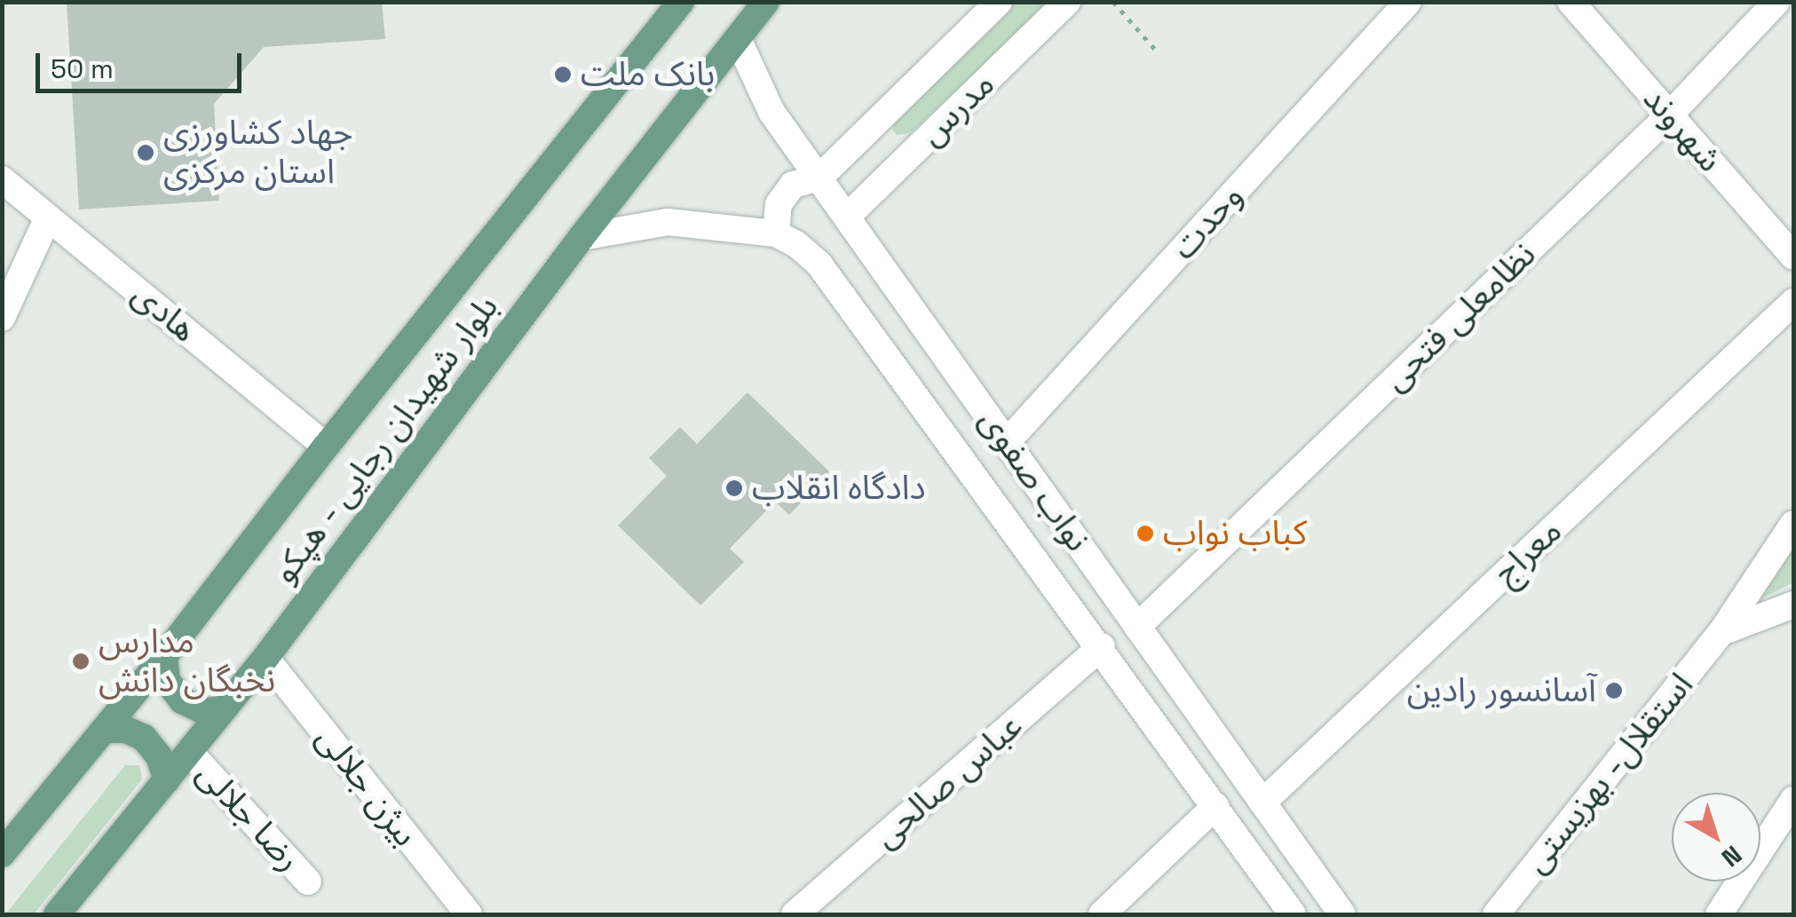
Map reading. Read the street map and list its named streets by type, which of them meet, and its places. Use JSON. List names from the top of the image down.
{
  "streets": {
    "main road": ["بلوار شهیدان رجایی - هپکو"],
    "street": [
      "مدرس",
      "شهروند",
      "وحدت",
      "هادی",
      "نظامعلی فتحی",
      "نواب صفوی",
      "معراج",
      "استقلال- بهزیستی",
      "عباس صالحی",
      "بیژن جلالی",
      "رضا جلالی"
    ]
  },
  "crossings": [
    ["مدرس", "نواب صفوی"],
    ["شهروند", "نظامعلی فتحی"],
    ["وحدت", "نواب صفوی"],
    ["هادی", "بلوار شهیدان رجایی - هپکو"],
    ["نظامعلی فتحی", "نواب صفوی"],
    ["بلوار شهیدان رجایی - هپکو", "نواب صفوی"],
    ["بلوار شهیدان رجایی - هپکو", "بیژن جلالی"],
    ["بلوار شهیدان رجایی - هپکو", "رضا جلالی"],
    ["نواب صفوی", "معراج"],
    ["نواب صفوی", "عباس صالحی"]
  ],
  "places": [
    "بانک ملت",
    "جهاد کشاورزی استان مرکزی",
    "دادگاه انقلاب",
    "کباب نواب",
    "مدارس نخبگان دانش",
    "آسانسور رادین"
  ],
  "scale_bar": "50 m",
  "north": "bottom right"
}
